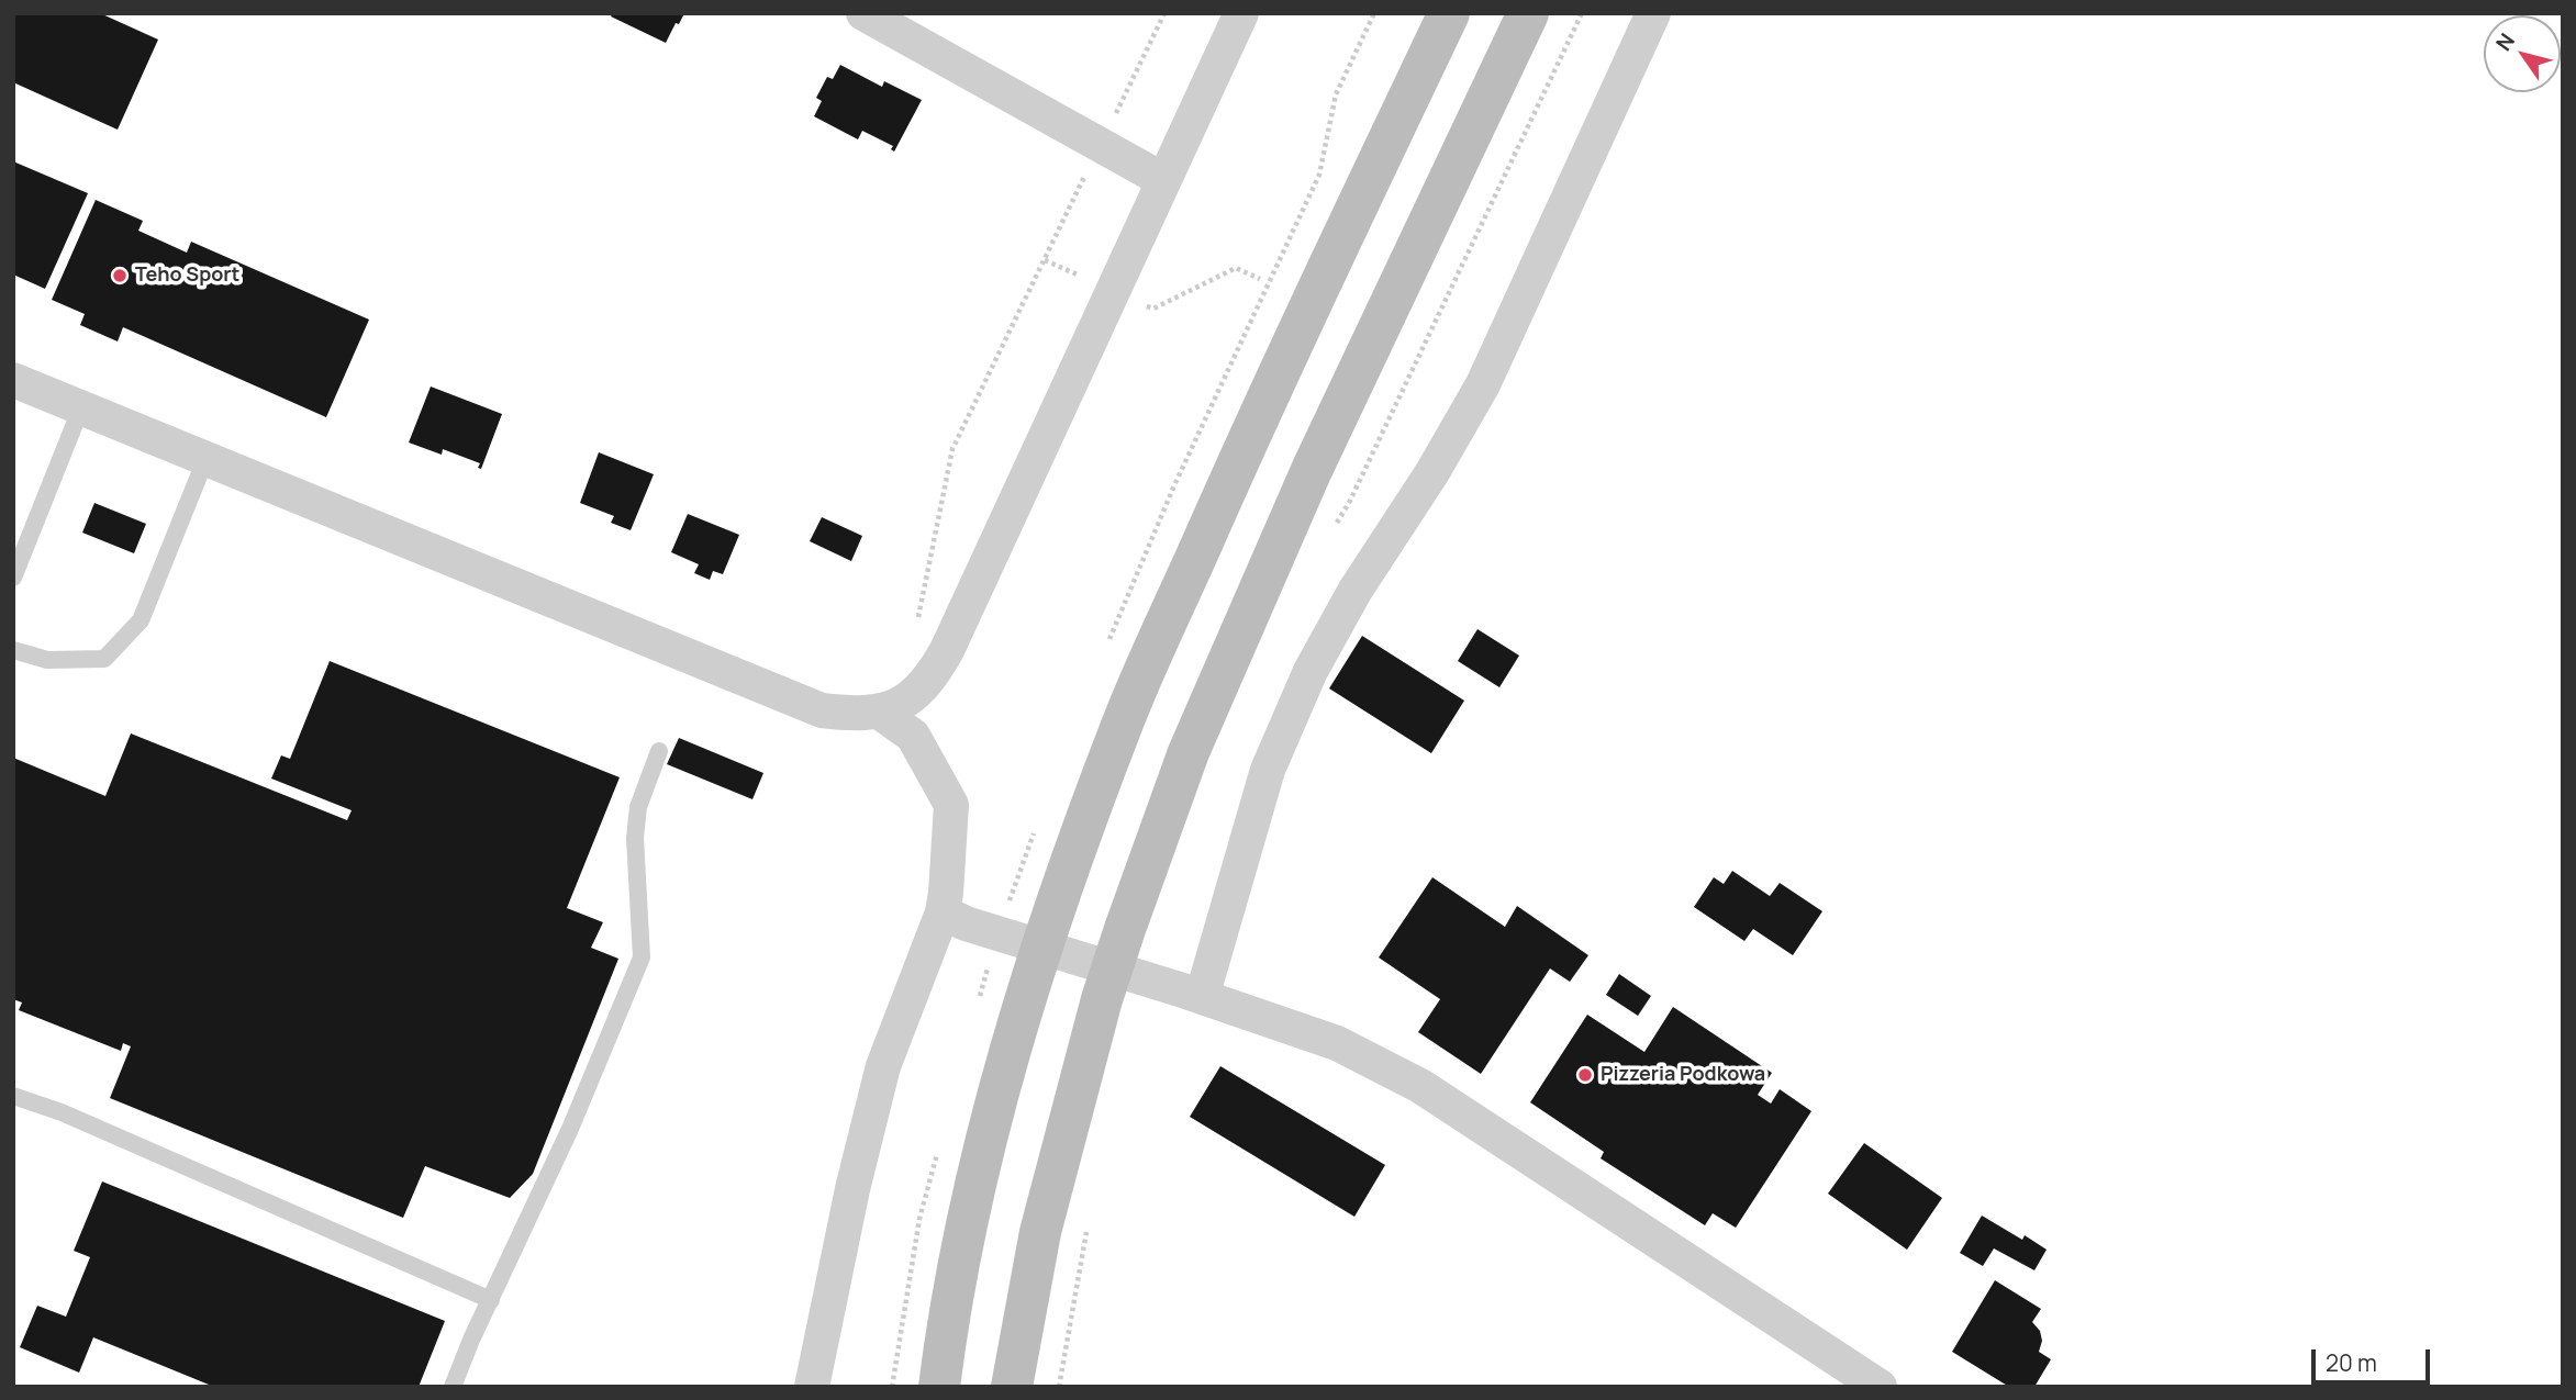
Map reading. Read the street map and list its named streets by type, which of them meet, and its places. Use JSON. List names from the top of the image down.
{
  "places": ["Teho Sport", "Pizzeria Podkowa"],
  "scale_bar": "20 m",
  "north": "top left"
}
